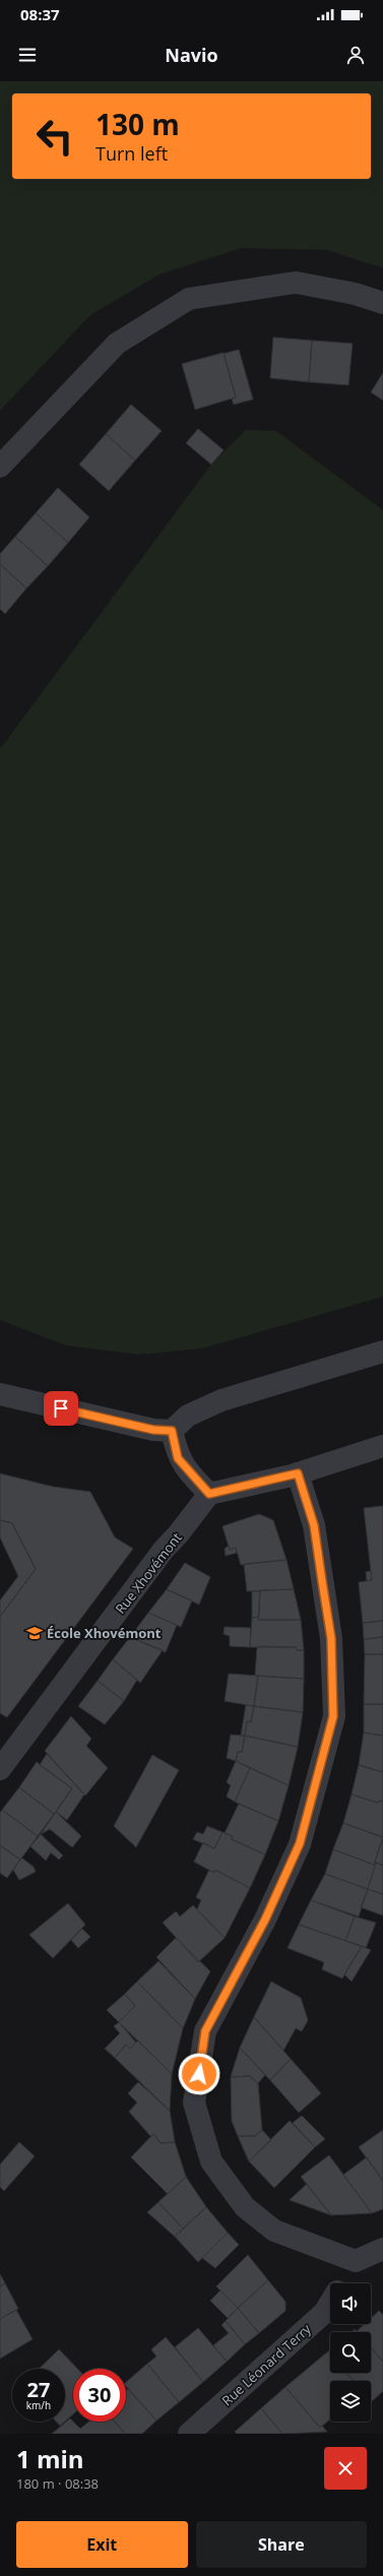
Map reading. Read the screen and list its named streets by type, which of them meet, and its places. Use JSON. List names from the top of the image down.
{
  "streets": {
    "street": ["Rue Xhovémont", "Rue Léonard Terry"]
  },
  "places": {
    "school or university": ["École Xhovémont"]
  },
  "page": {
    "status": "08:37",
    "header": "Navio",
    "turn": ["130 m", "Turn left"],
    "speed": "27 km/h",
    "limit": "30",
    "heading": ["1 min", "180 m · 08:38"],
    "buttons": ["Exit", "Share"]
  }
}
